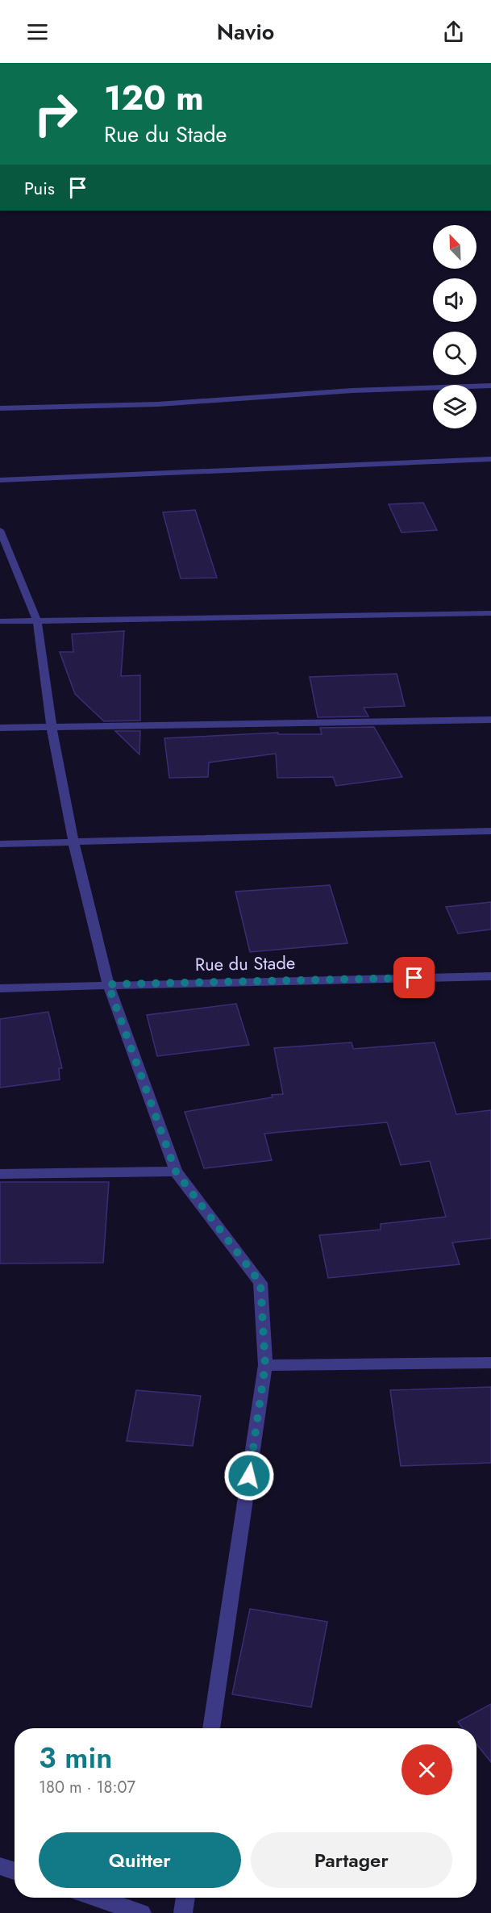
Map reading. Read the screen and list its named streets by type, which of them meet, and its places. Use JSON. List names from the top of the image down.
{
  "streets": {
    "street": ["Rue du Stade"]
  },
  "north": "top left",
  "page": {
    "header": "Navio",
    "turn": ["120 m", "Rue du Stade"],
    "then": "Puis",
    "heading": ["3 min", "180 m · 18:07"],
    "buttons": ["Quitter", "Partager"]
  }
}
